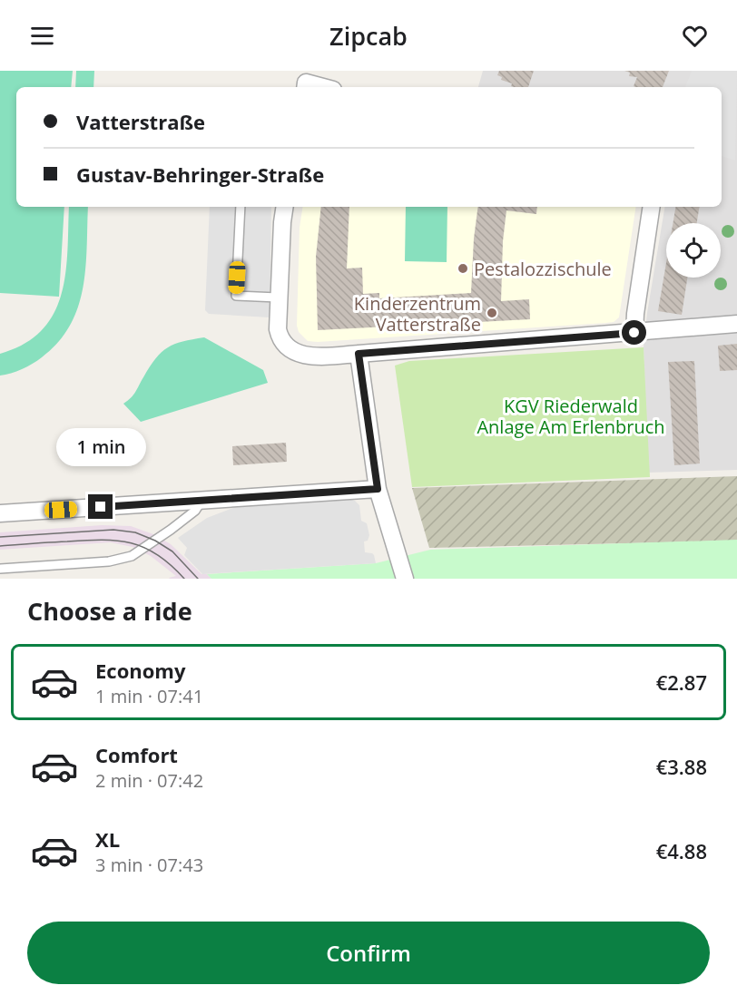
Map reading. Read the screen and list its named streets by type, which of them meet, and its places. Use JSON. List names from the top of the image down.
{
  "parks": ["KGV Riederwald Anlage Am Erlenbruch"],
  "places": ["Pestalozzischule", "Kinderzentrum Vatterstraße"],
  "page": {
    "header": "Zipcab",
    "banner": ["Vatterstraße", "Gustav-Behringer-Straße"],
    "bubble": "1 min",
    "heading": "Choose a ride",
    "list": [
      {
        "name": "Economy",
        "note": "1 min · 07:41",
        "value": "€2.87"
      },
      {
        "name": "Comfort",
        "note": "2 min · 07:42",
        "value": "€3.88"
      },
      {
        "name": "XL",
        "note": "3 min · 07:43",
        "value": "€4.88"
      }
    ],
    "buttons": "Confirm"
  }
}
